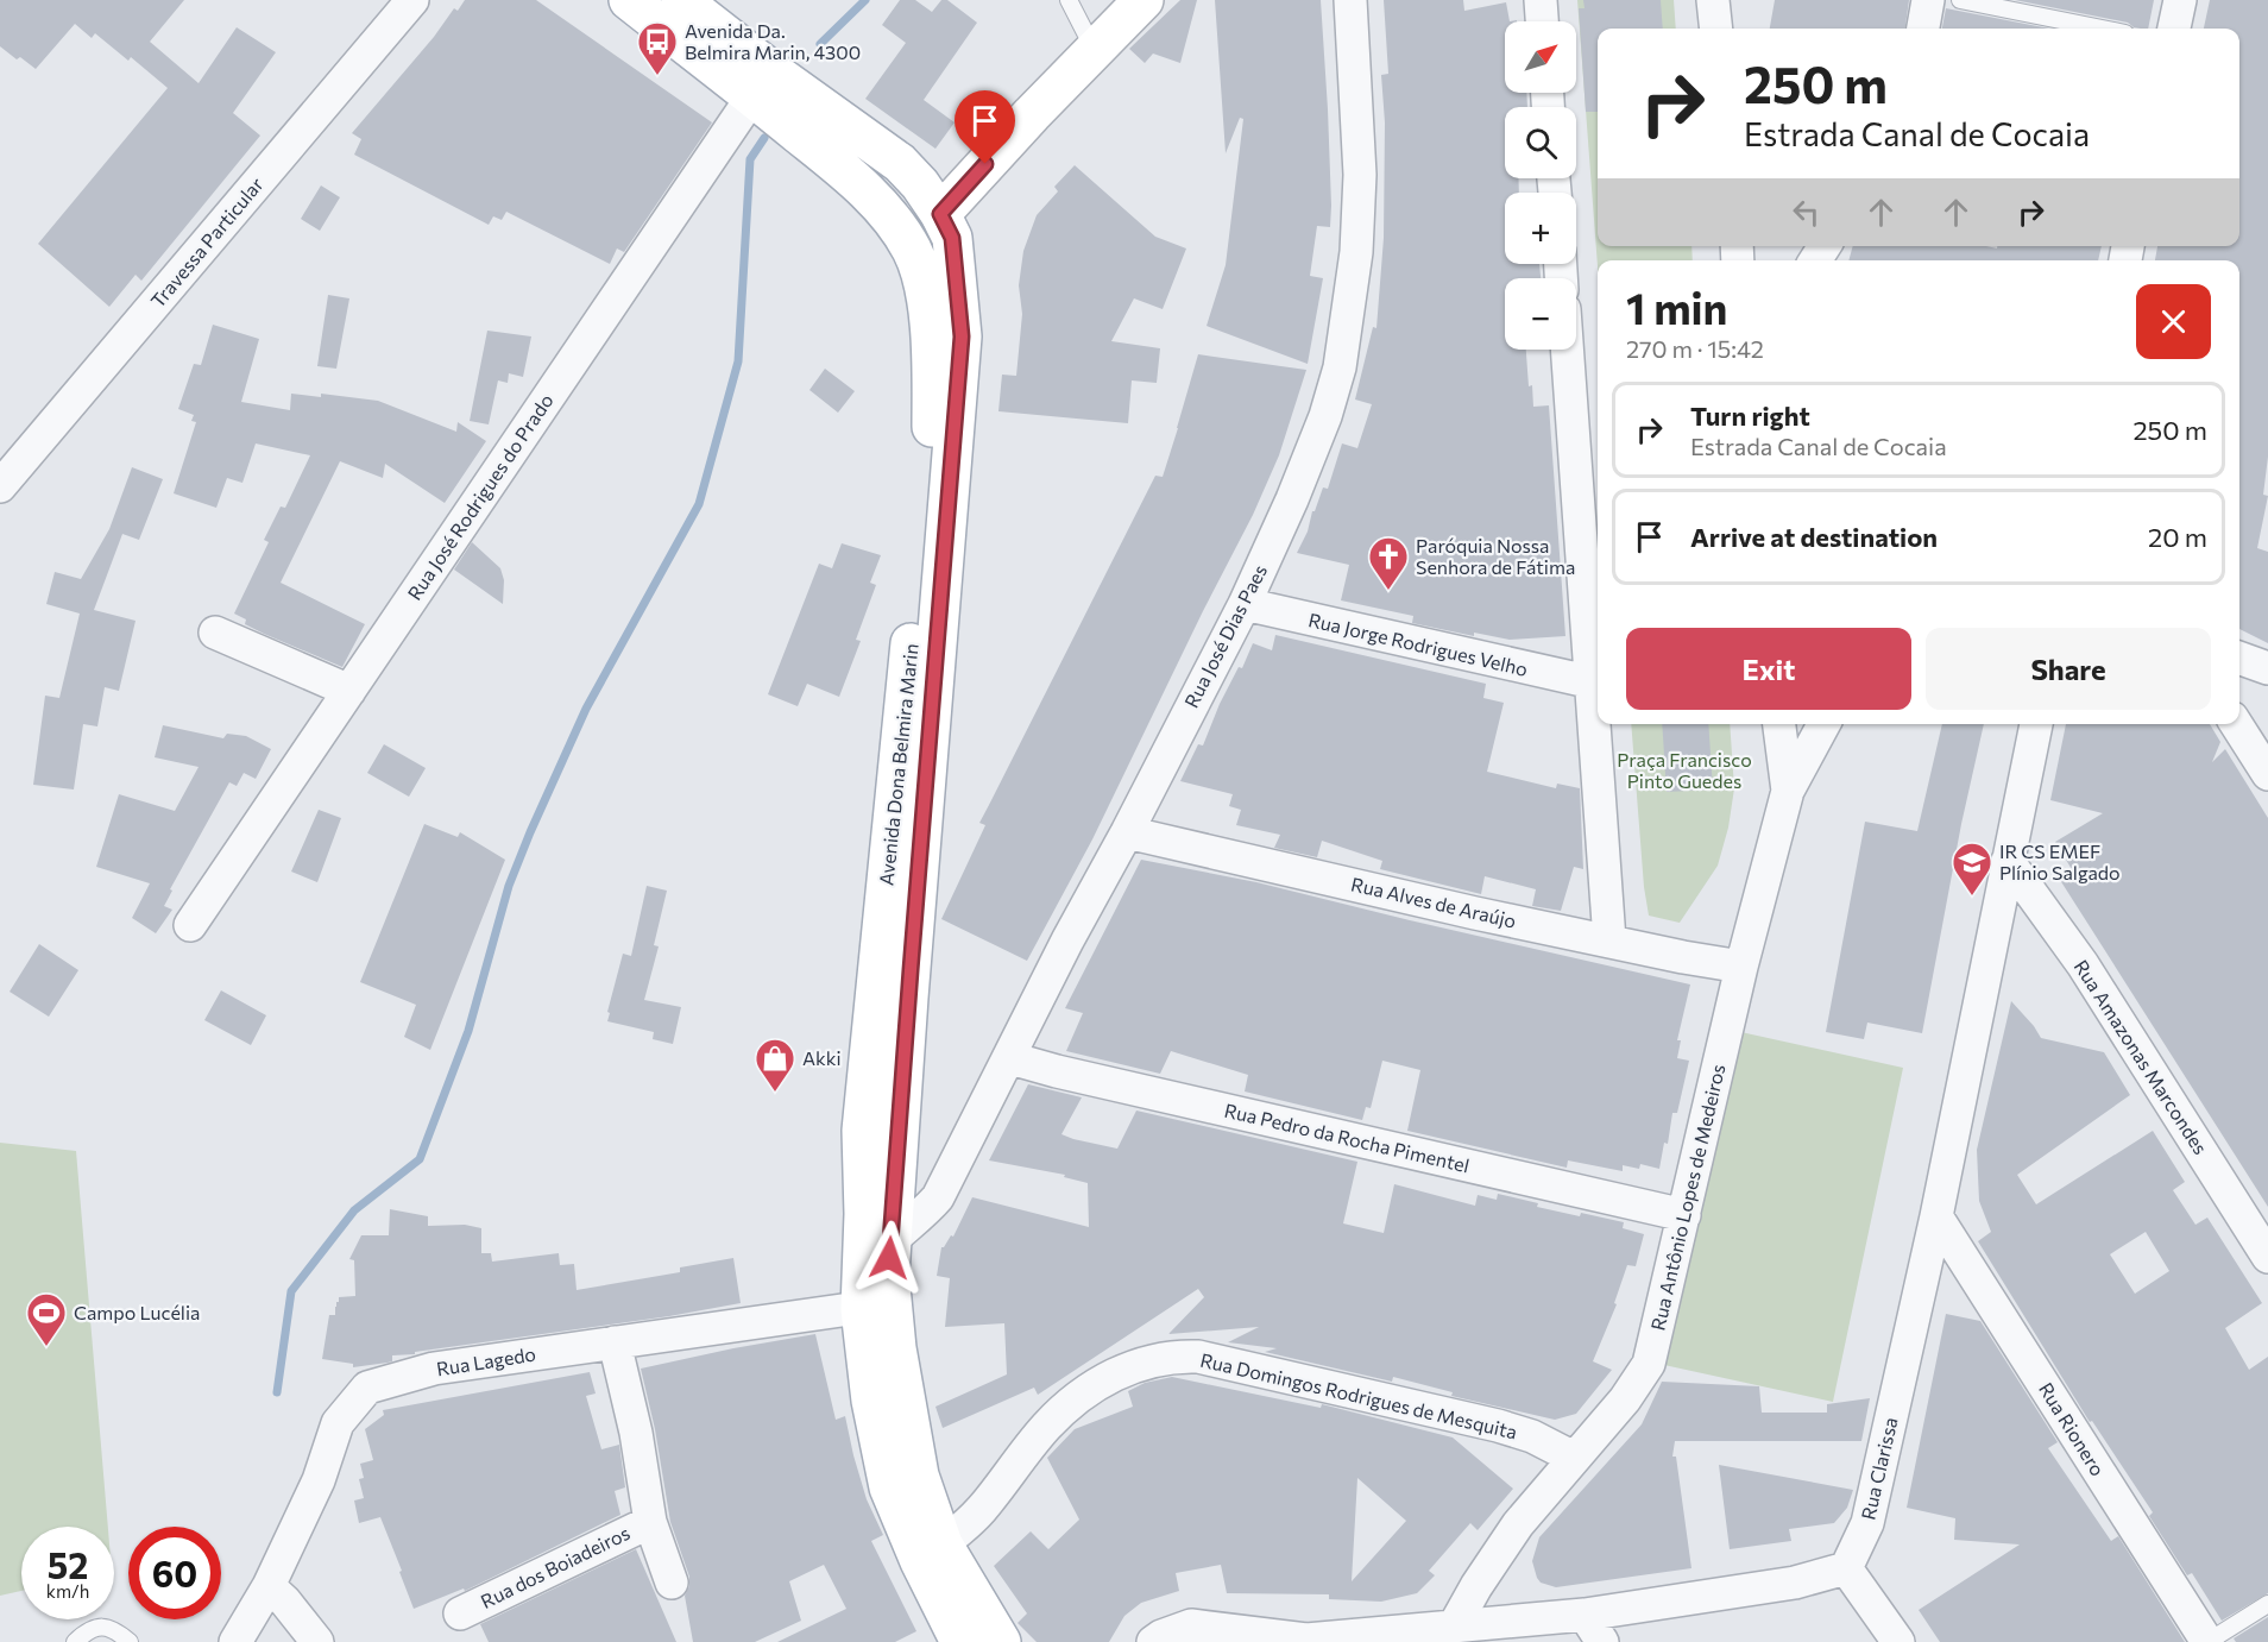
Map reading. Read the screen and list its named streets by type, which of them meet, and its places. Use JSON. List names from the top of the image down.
{
  "streets": {
    "main road": ["Avenida Dona Belmira Marin"],
    "street": [
      "Travessa Particular",
      "Rua José Rodrigues do Prado",
      "Rua José Dias Paes",
      "Rua Jorge Rodrigues Velho",
      "Rua Alves de Araújo",
      "Rua Amazonas Marcondes",
      "Rua Pedro da Rocha Pimentel",
      "Rua Antônio Lopes de Medeiros",
      "Rua Lagedo",
      "Rua Domingos Rodrigues de Mesquita",
      "Rua Rionero",
      "Rua Clarissa",
      "Rua dos Boiadeiros"
    ]
  },
  "crossings": [
    ["Rua José Rodrigues do Prado", "Avenida Dona Belmira Marin"],
    ["Rua José Dias Paes", "Rua Jorge Rodrigues Velho"],
    ["Rua José Dias Paes", "Avenida Dona Belmira Marin"],
    ["Rua José Dias Paes", "Rua Alves de Araújo"],
    ["Rua José Dias Paes", "Rua Pedro da Rocha Pimentel"],
    ["Avenida Dona Belmira Marin", "Rua Lagedo"],
    ["Avenida Dona Belmira Marin", "Rua Domingos Rodrigues de Mesquita"],
    ["Rua Alves de Araújo", "Rua Antônio Lopes de Medeiros"],
    ["Rua Amazonas Marcondes", "Rua Clarissa"],
    ["Rua Pedro da Rocha Pimentel", "Rua Antônio Lopes de Medeiros"],
    ["Rua Antônio Lopes de Medeiros", "Rua Domingos Rodrigues de Mesquita"],
    ["Rua Lagedo", "Rua dos Boiadeiros"],
    ["Rua Rionero", "Rua Clarissa"]
  ],
  "parks": ["Praça Francisco Pinto Guedes"],
  "places": {
    "bus stop": ["Avenida Da. Belmira Marin, 4300"],
    "church": ["Paróquia Nossa Senhora de Fátima"],
    "school or university": ["IR CS EMEF Plínio Salgado"],
    "shop": ["Akki"],
    "sports": ["Campo Lucélia"]
  },
  "north": "top right",
  "page": {
    "map_buttons": ["+", "−"],
    "turn": ["250 m", "Estrada Canal de Cocaia"],
    "heading": ["1 min", "270 m · 15:42"],
    "list": [
      {
        "name": "Turn right",
        "note": "Estrada Canal de Cocaia",
        "value": "250 m"
      },
      {
        "name": "Arrive at destination",
        "value": "20 m"
      }
    ],
    "buttons": ["Exit", "Share"],
    "speed": "52 km/h",
    "limit": "60"
  }
}
